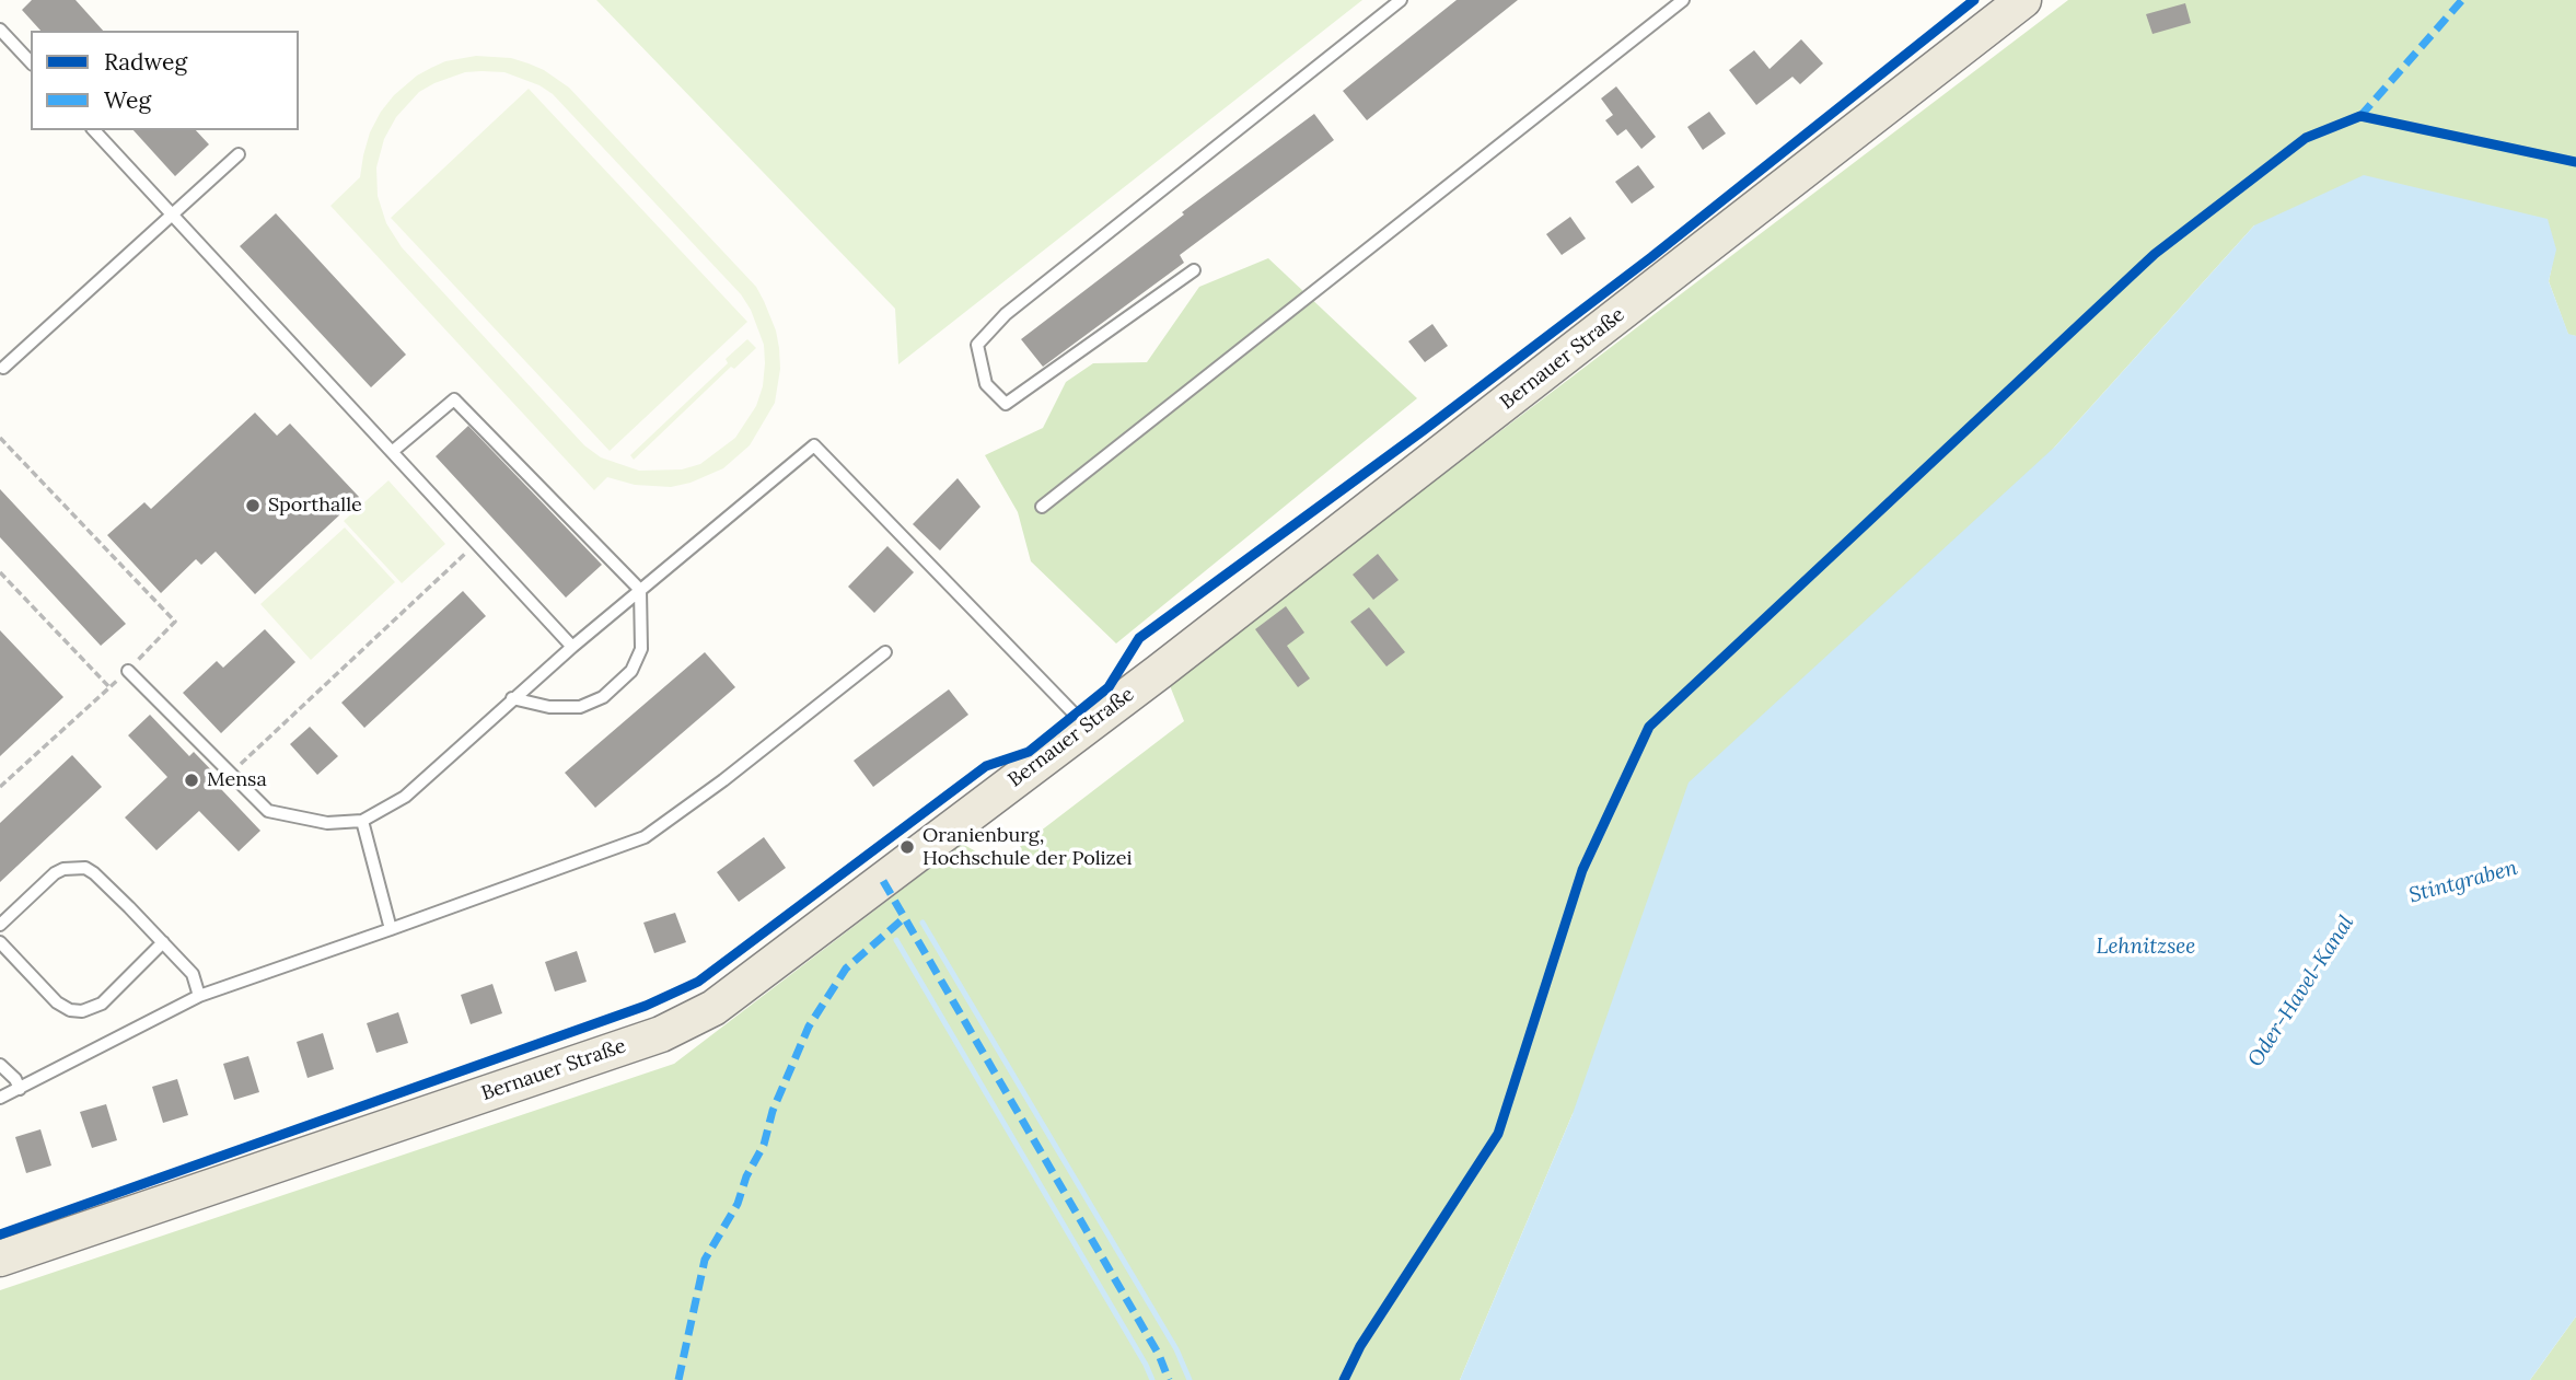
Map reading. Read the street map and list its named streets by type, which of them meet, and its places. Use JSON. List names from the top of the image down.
{
  "streets": {
    "main road": ["Bernauer Straße"]
  },
  "water": ["Stintgraben", "Lehnitzsee", "Oder-Havel-Kanal"],
  "places": ["Sporthalle", "Mensa", "Oranienburg, Hochschule der Polizei"],
  "legend": ["Radweg", "Weg"]
}
